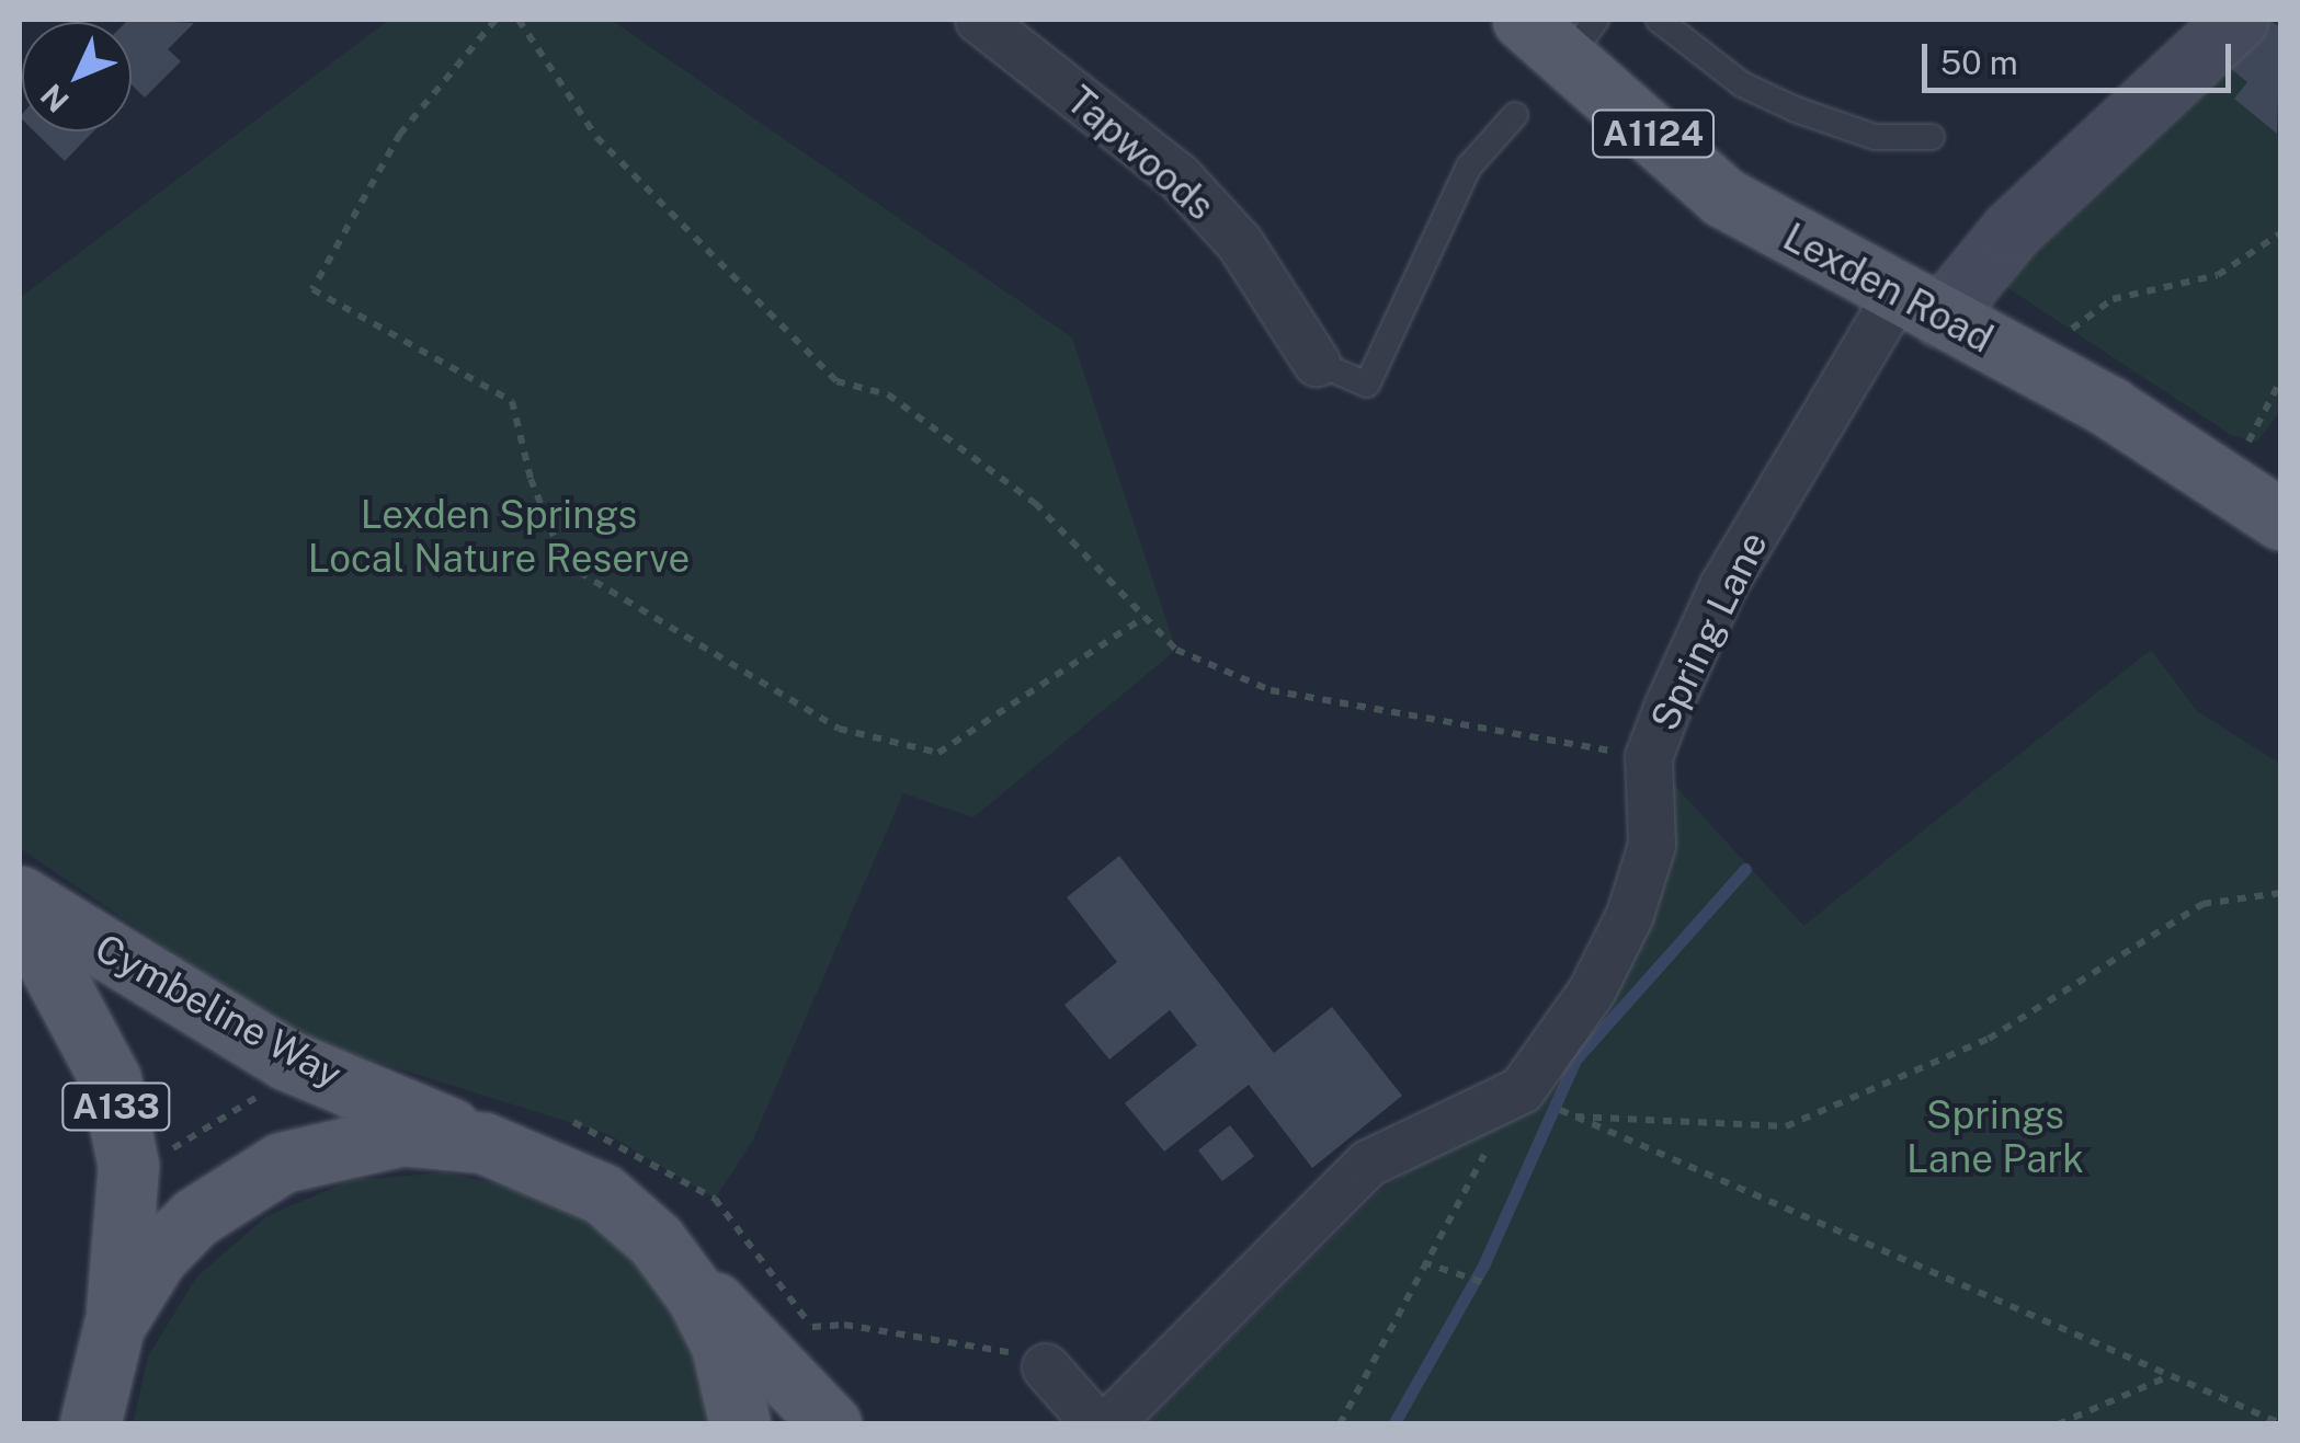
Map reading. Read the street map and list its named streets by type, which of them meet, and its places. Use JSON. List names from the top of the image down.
{
  "streets": {
    "main road": [
      "A1124",
      "Lexden Road",
      "Cymbeline Way",
      "A133"
    ],
    "street": ["Tapwoods", "Spring Lane"]
  },
  "crossings": [
    ["Lexden Road", "Spring Lane"]
  ],
  "parks": ["Lexden Springs Local Nature Reserve", "Springs Lane Park"],
  "scale_bar": "50 m",
  "north": "bottom left"
}
